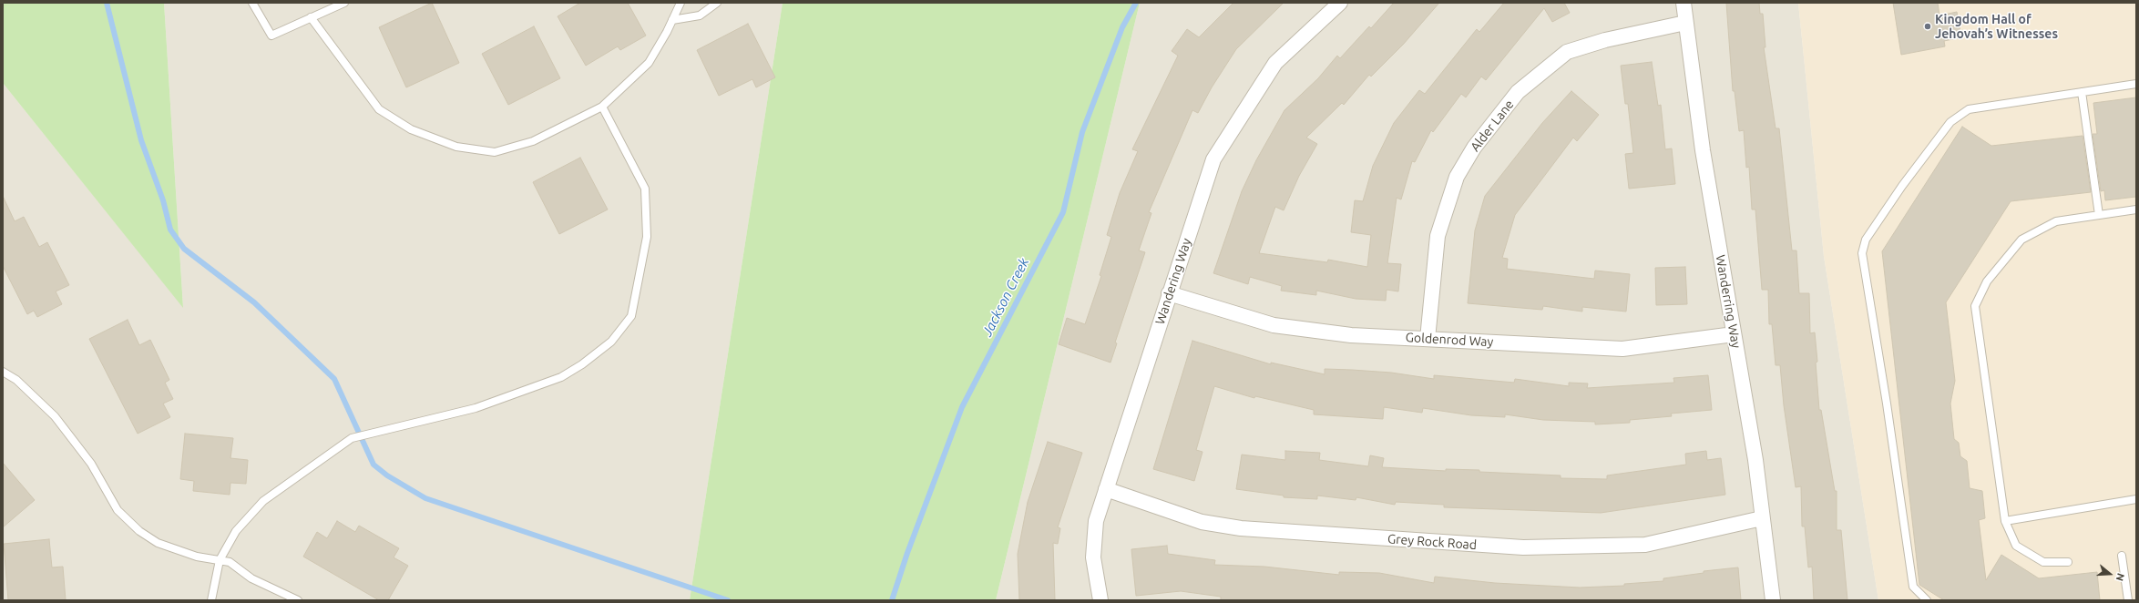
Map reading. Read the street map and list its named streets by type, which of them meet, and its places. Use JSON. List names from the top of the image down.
{
  "streets": {
    "street": [
      "Alder Lane",
      "Wandering Way",
      "Wanderring Way",
      "Goldenrod Way",
      "Grey Rock Road"
    ]
  },
  "crossings": [
    ["Alder Lane", "Wanderring Way"],
    ["Alder Lane", "Goldenrod Way"],
    ["Wandering Way", "Goldenrod Way"],
    ["Wandering Way", "Grey Rock Road"],
    ["Wanderring Way", "Goldenrod Way"],
    ["Wanderring Way", "Grey Rock Road"]
  ],
  "water": ["Jackson Creek"],
  "places": ["Kingdom Hall of Jehovah’s Witnesses"],
  "north": "right"
}
